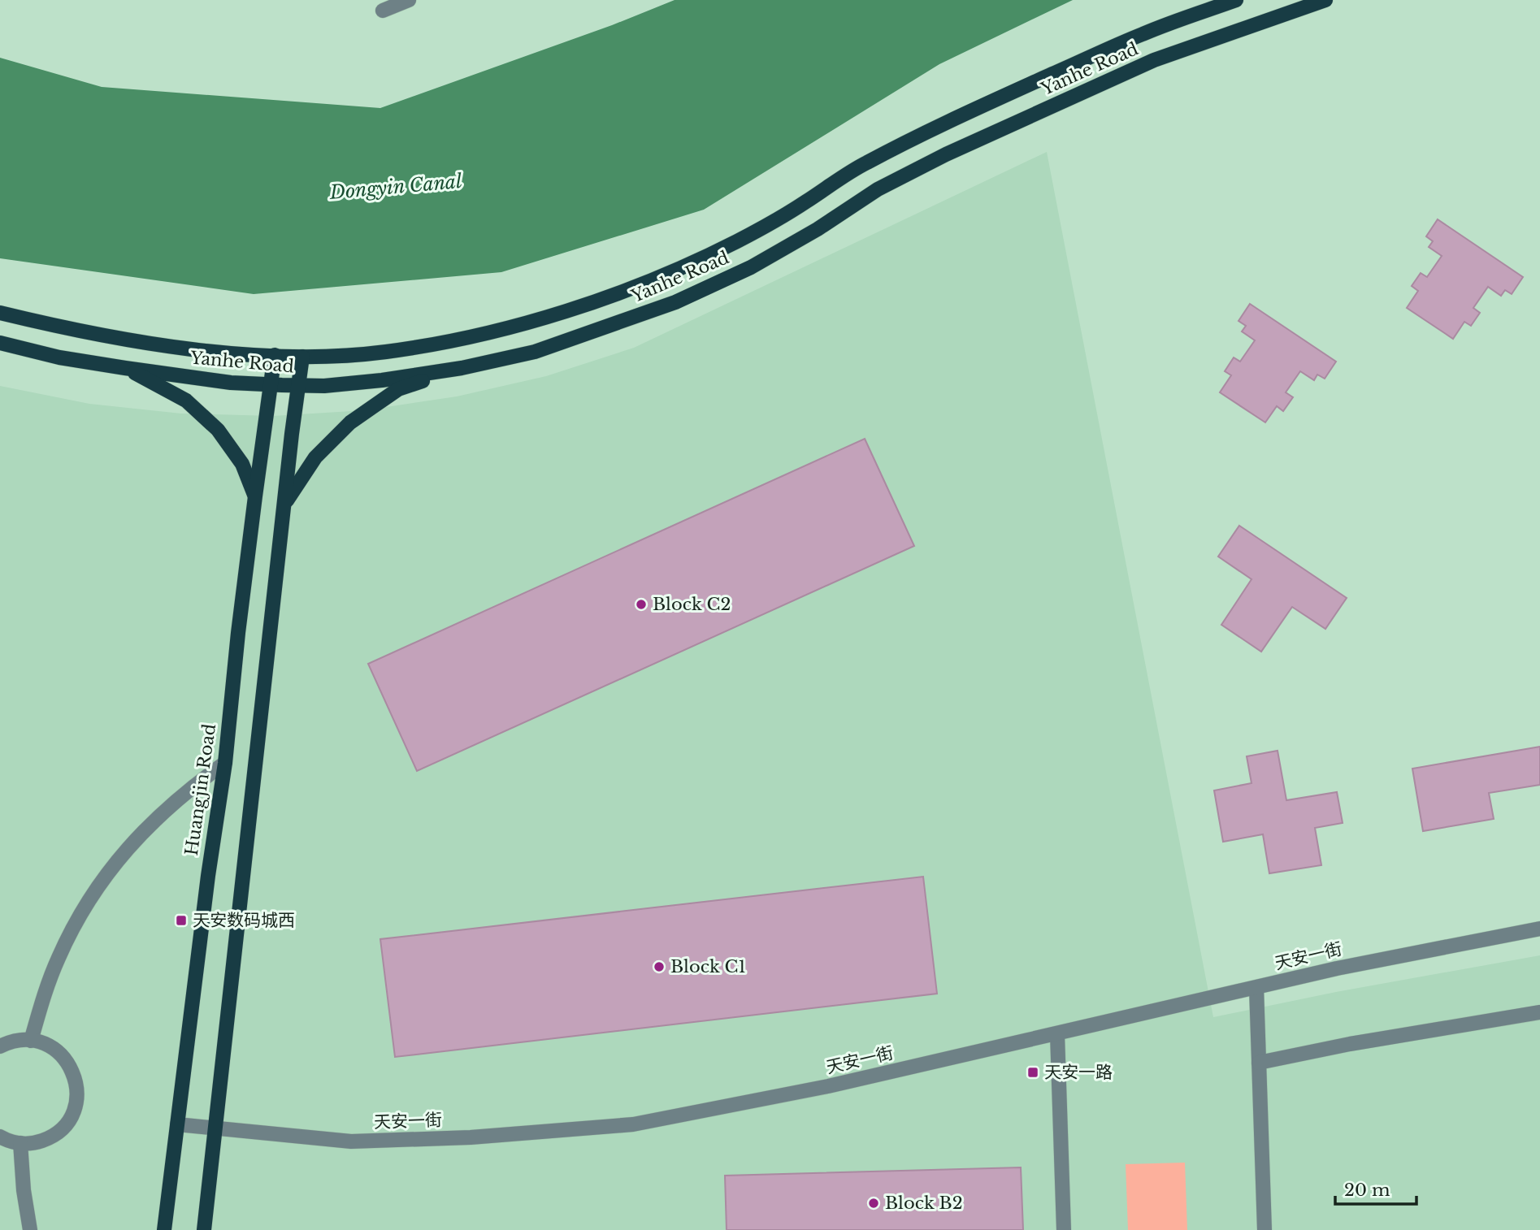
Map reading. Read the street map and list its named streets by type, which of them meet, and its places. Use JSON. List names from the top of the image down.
{
  "streets": {
    "main road": ["Yanhe Road", "Huangjin Road"],
    "street": ["天安一街"]
  },
  "crossings": [
    ["Yanhe Road", "Huangjin Road"],
    ["Huangjin Road", "天安一街"]
  ],
  "water": ["Dongyin Canal"],
  "places": {
    "other": ["Block C2", "Block C1", "Block B2"],
    "transit": ["天安数码城西", "天安一路"]
  },
  "scale_bar": "20 m"
}
